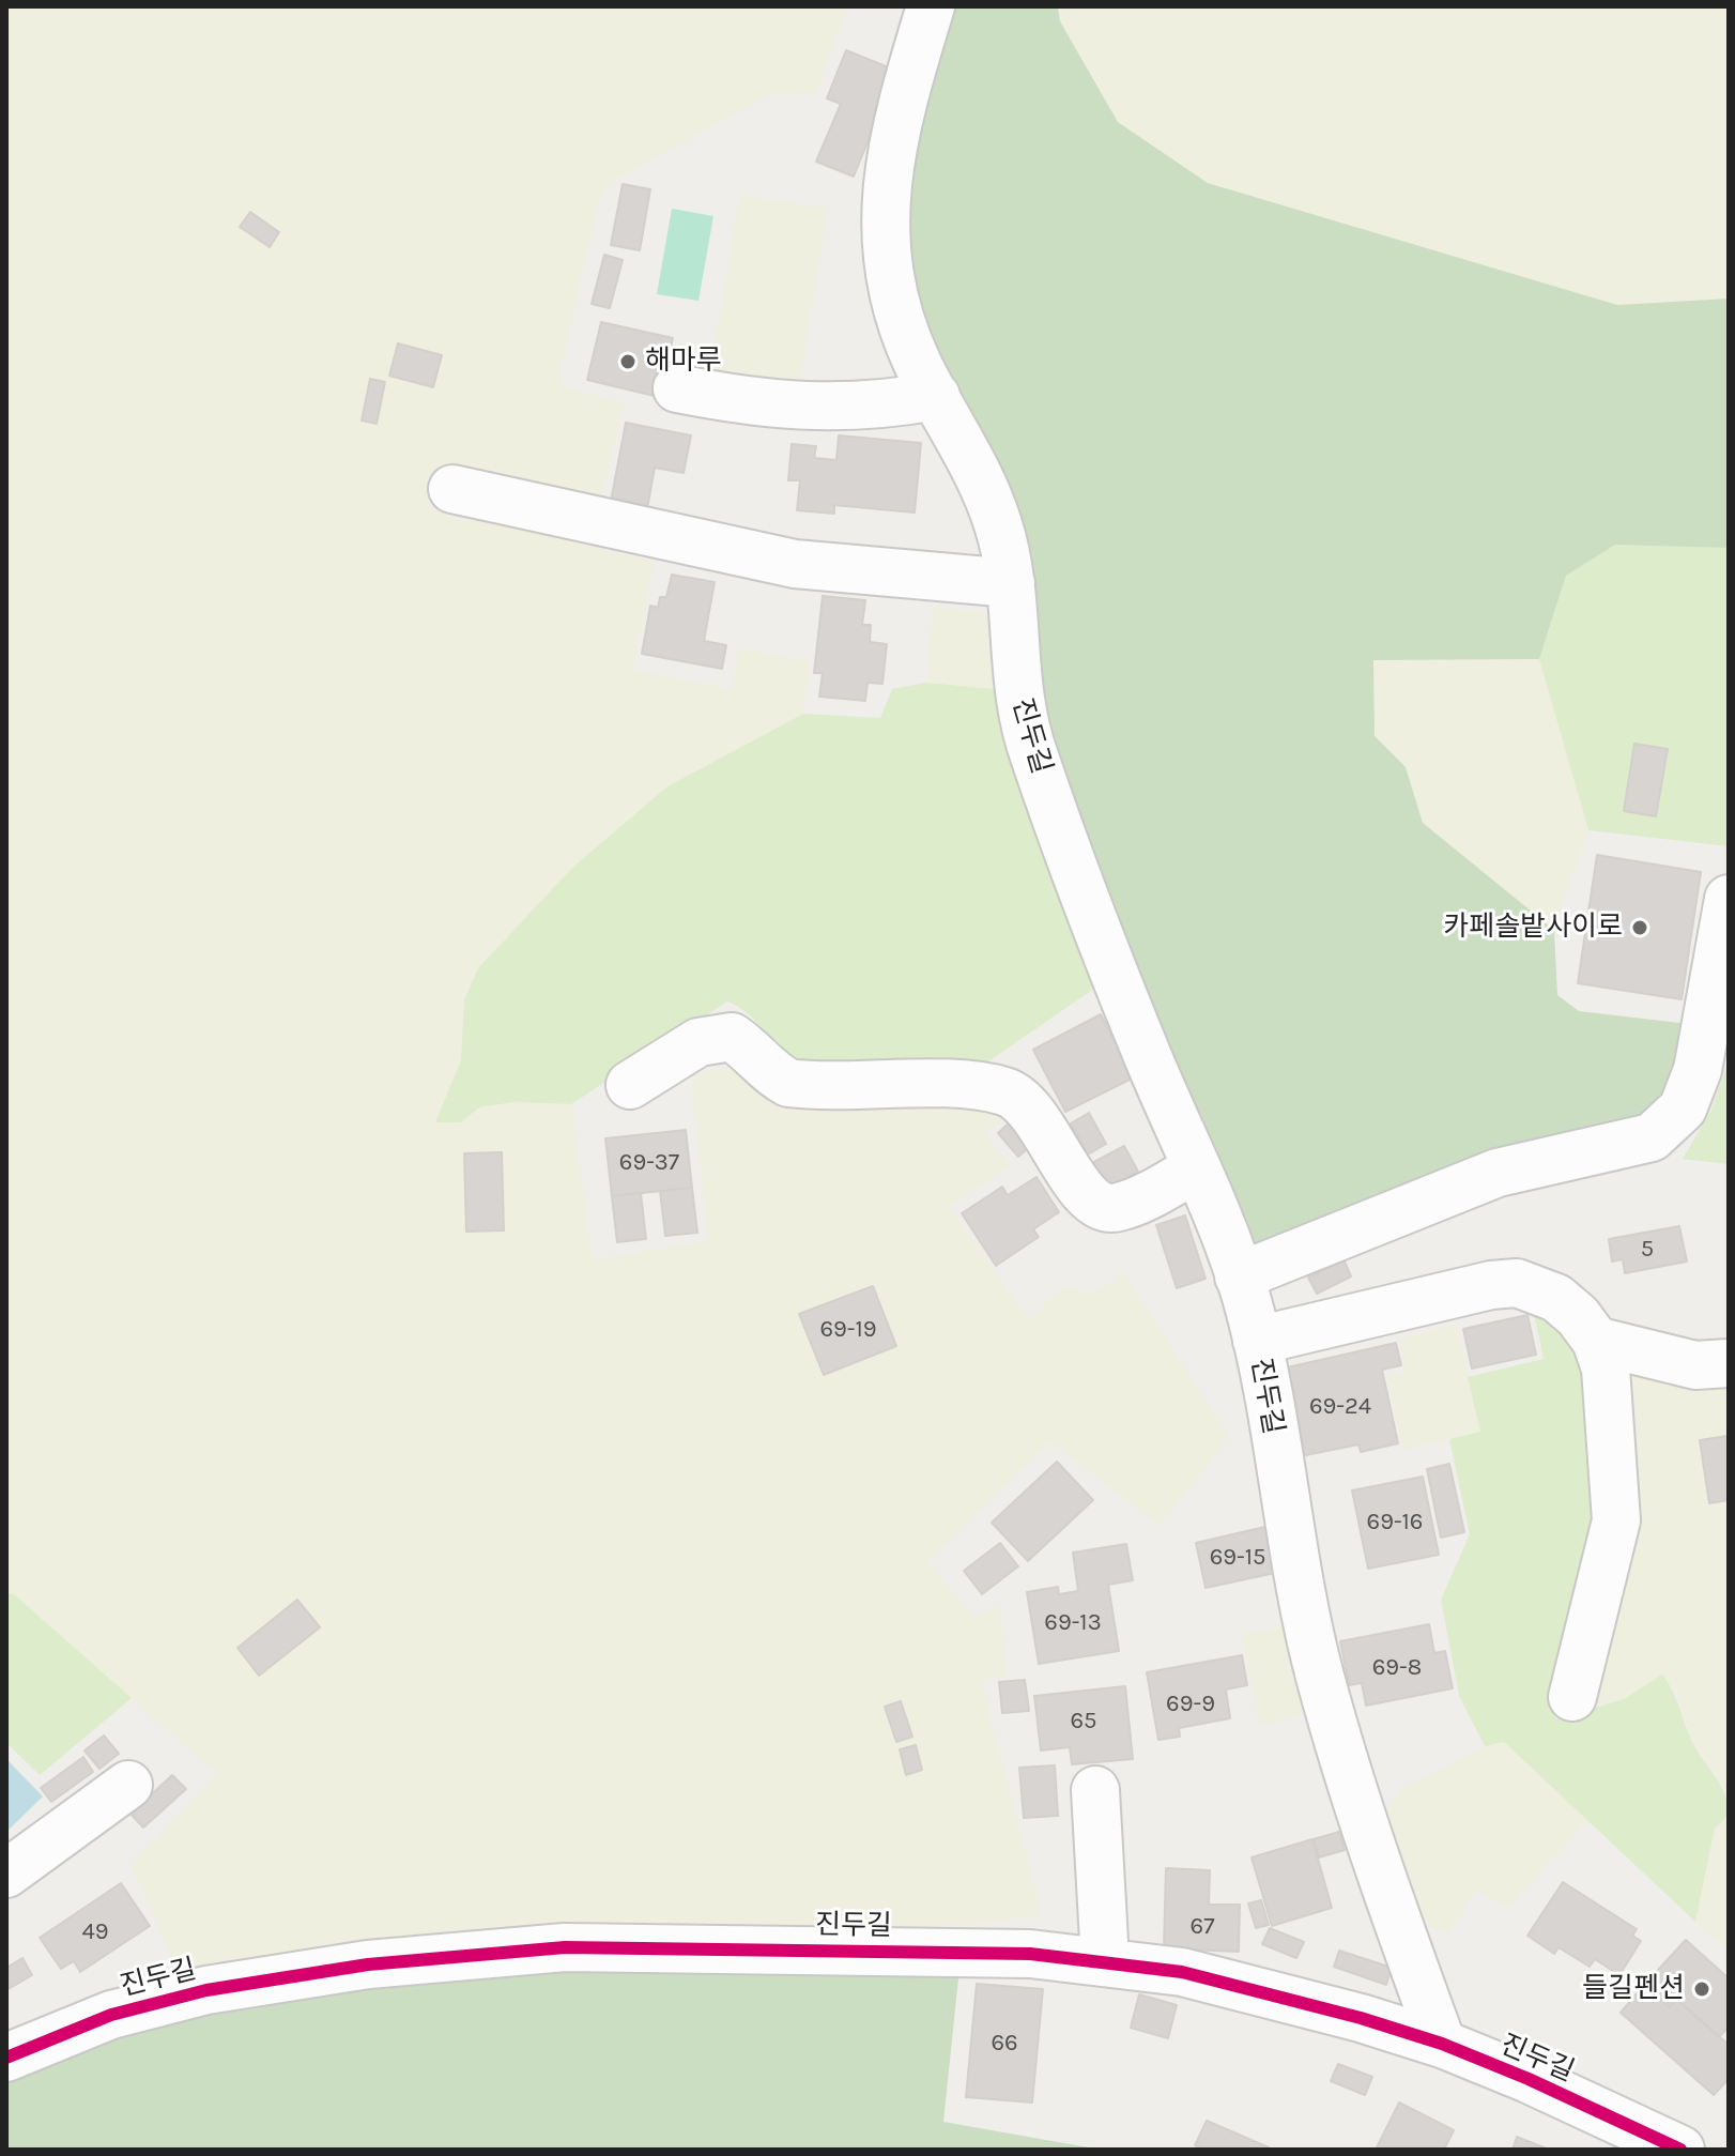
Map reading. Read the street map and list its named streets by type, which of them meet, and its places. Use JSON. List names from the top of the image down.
{
  "streets": {
    "street": ["진두길"]
  },
  "places": ["해마루", "카페솔밭사이로", "들길펜션"],
  "house_numbers": [
    "69-37",
    "5",
    "69-19",
    "69-24",
    "69-16",
    "69-15",
    "69-13",
    "69-8",
    "69-9",
    "65",
    "67",
    "49",
    "66"
  ]
}
